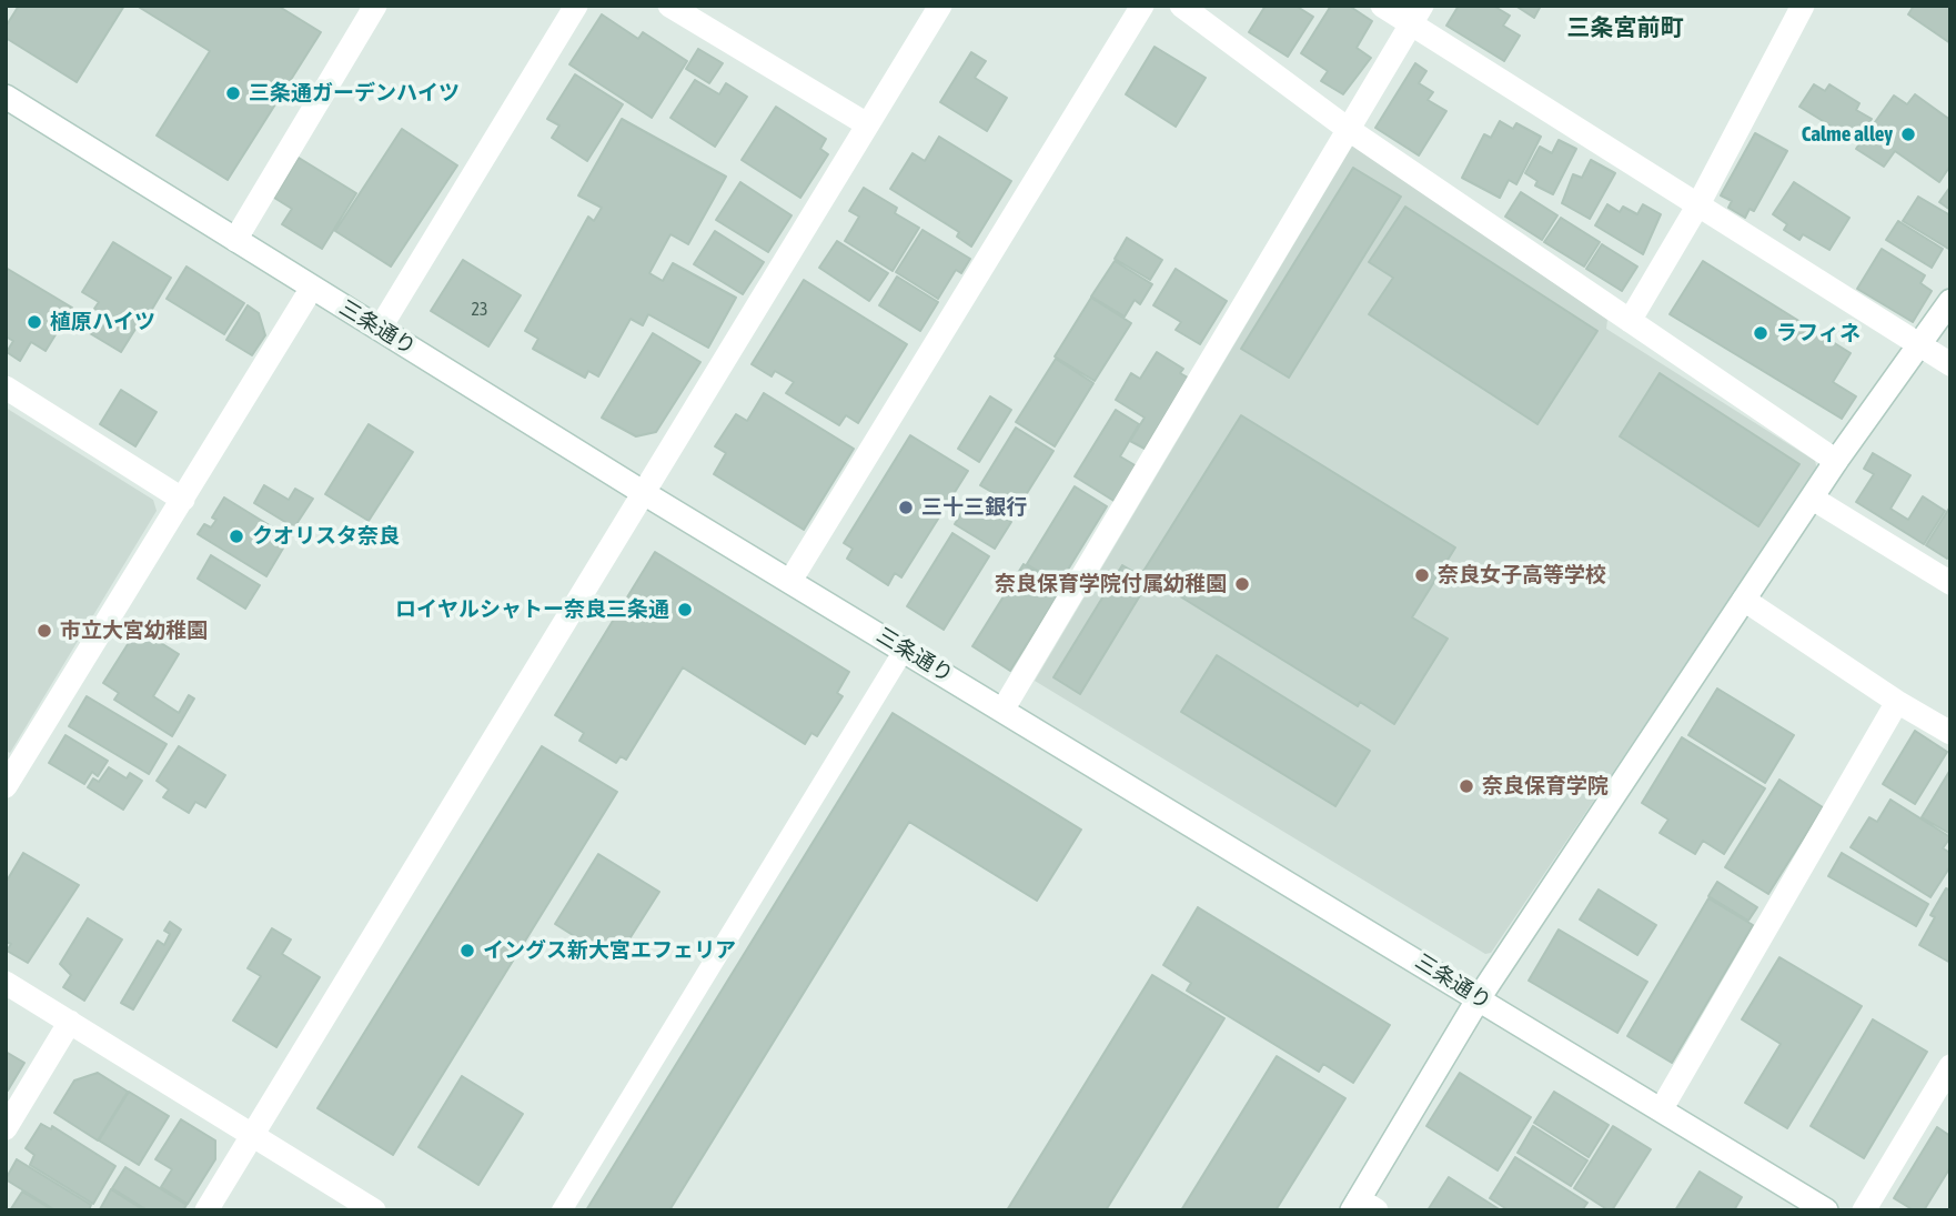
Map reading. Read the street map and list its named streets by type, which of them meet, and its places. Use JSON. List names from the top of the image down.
{
  "streets": {
    "street": ["三条通り"]
  },
  "districts": ["三条宮前町"],
  "places": [
    "三条通ガーデンハイツ",
    "Calme alley",
    "植原ハイツ",
    "ラフィネ",
    "三十三銀行",
    "クオリスタ奈良",
    "奈良女子高等学校",
    "奈良保育学院付属幼稚園",
    "ロイヤルシャトー奈良三条通",
    "市立大宮幼稚園",
    "奈良保育学院",
    "イングス新大宮エフェリア"
  ],
  "house_numbers": ["23"]
}
